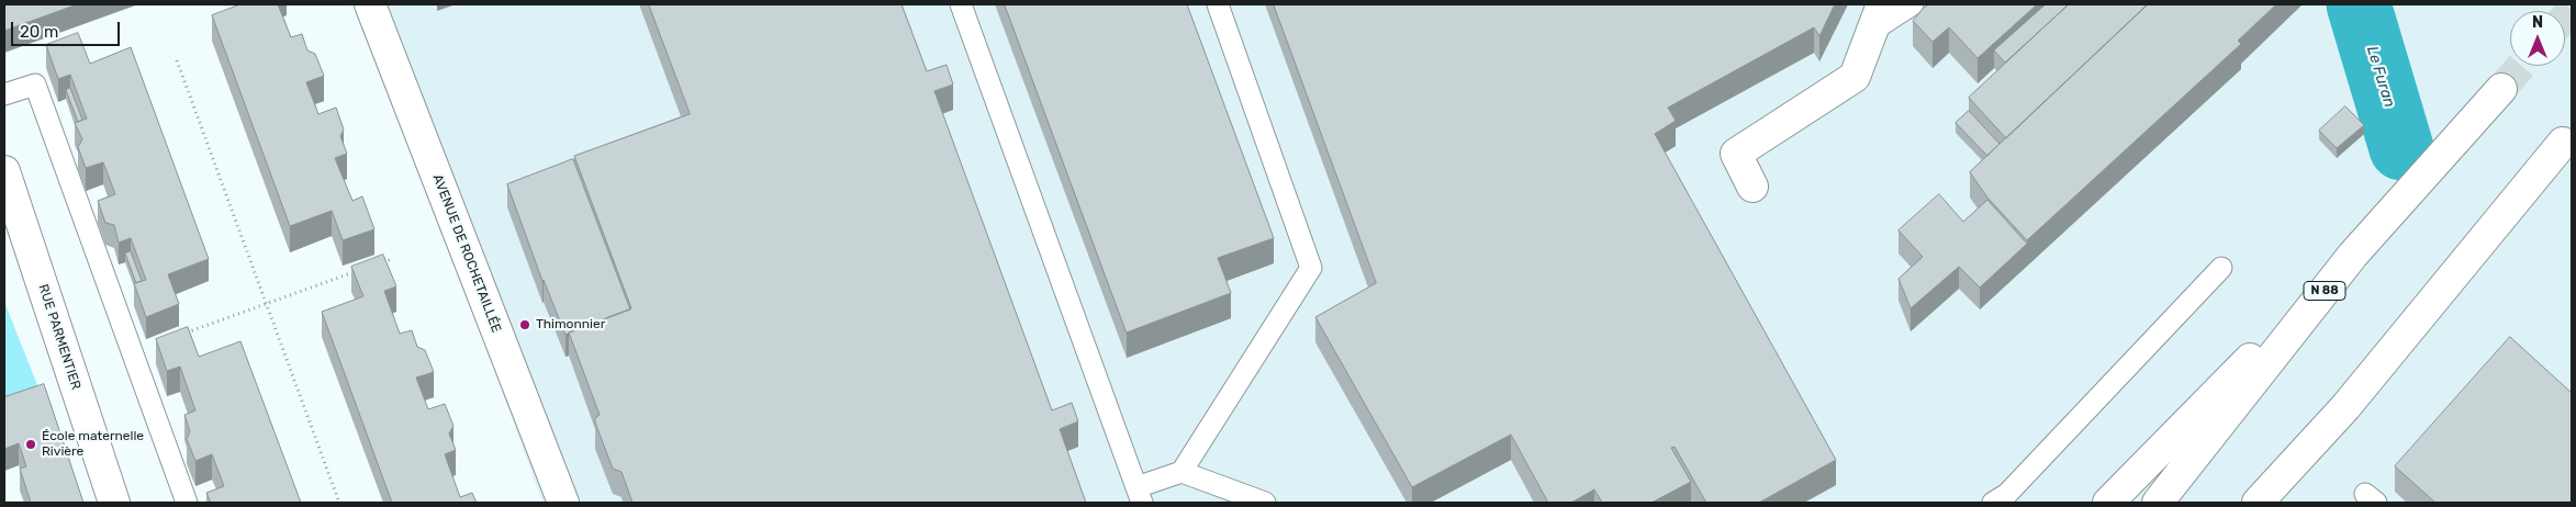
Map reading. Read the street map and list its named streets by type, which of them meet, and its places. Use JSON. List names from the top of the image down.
{
  "streets": {
    "main road": ["AVENUE DE ROCHETAILLÉE", "N 88", "RUE PARMENTIER"]
  },
  "water": ["Le Furan"],
  "places": ["Thimonnier", "École maternelle Rivière"],
  "scale_bar": "20 m",
  "north": "top"
}
